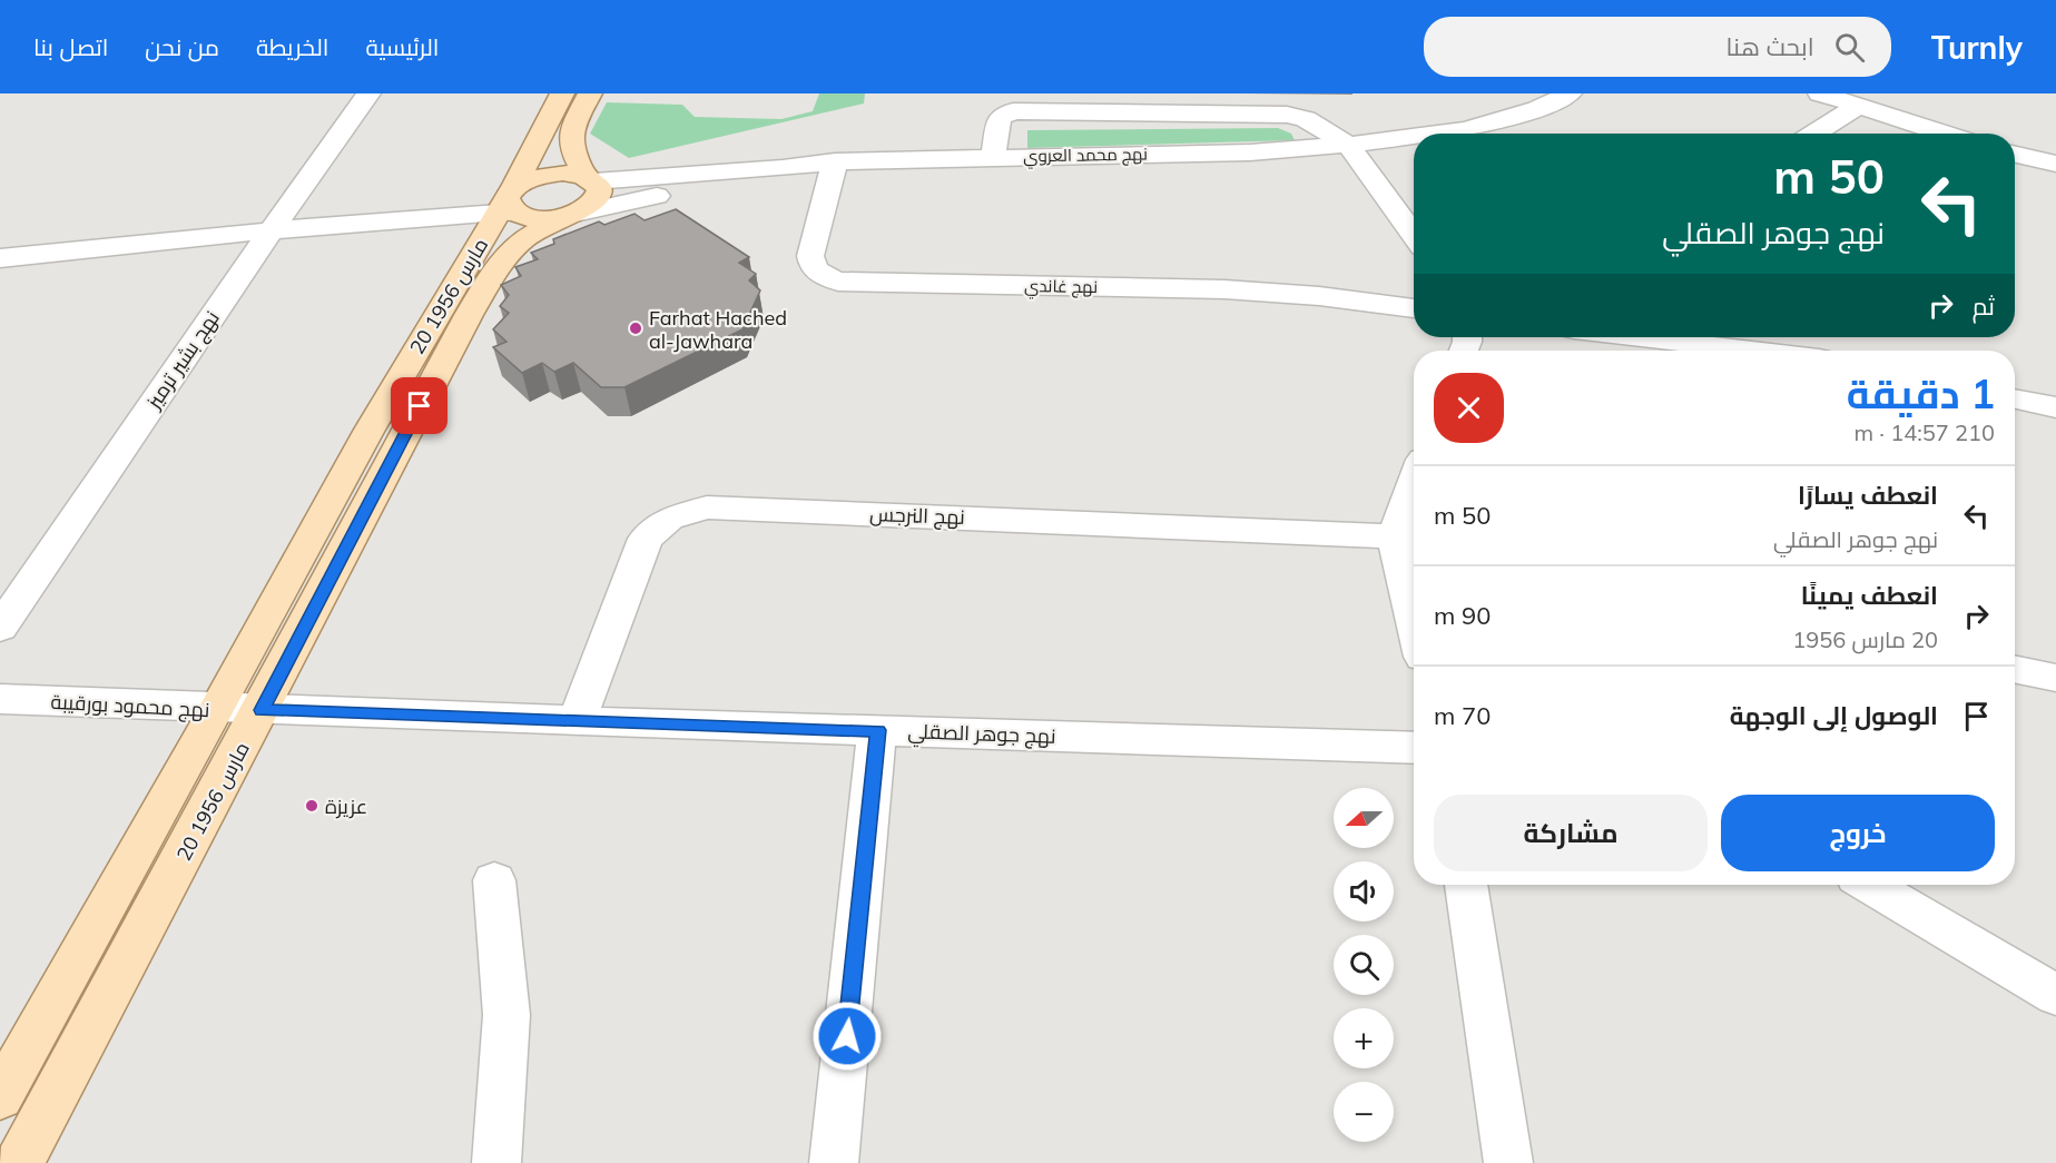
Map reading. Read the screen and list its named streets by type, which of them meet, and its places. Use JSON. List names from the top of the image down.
{
  "streets": {
    "main road": ["20 مارس 1956"],
    "street": [
      "نهج محمد العروي",
      "نهج غاندي",
      "نهج بشير ترميز",
      "نهج النرجس",
      "نهج محمود بورقيبة",
      "نهج جوهر الصقلي"
    ]
  },
  "crossings": [
    ["نهج محمد العروي", "نهج غاندي"],
    ["نهج محمد العروي", "20 مارس 1956"],
    ["20 مارس 1956", "نهج محمود بورقيبة"],
    ["20 مارس 1956", "نهج جوهر الصقلي"],
    ["نهج النرجس", "نهج جوهر الصقلي"],
    ["نهج محمود بورقيبة", "نهج جوهر الصقلي"]
  ],
  "places": ["Farhat Hached al-Jawhara", "عزيزة"],
  "north": "left",
  "page": {
    "header": "Turnly",
    "search": "ابحث هنا",
    "nav": [
      "الرئيسية",
      "الخريطة",
      "من نحن",
      "اتصل بنا"
    ],
    "turn": ["50 m", "نهج جوهر الصقلي"],
    "then": "ثم",
    "heading": ["1 دقيقة", "210 m · 14:57"],
    "list": [
      {
        "name": "انعطف يسارًا",
        "note": "نهج جوهر الصقلي",
        "value": "50 m"
      },
      {
        "name": "انعطف يمينًا",
        "note": "20 مارس 1956",
        "value": "90 m"
      },
      {
        "name": "الوصول إلى الوجهة",
        "value": "70 m"
      }
    ],
    "buttons": ["خروج", "مشاركة"],
    "map_buttons": ["+", "−"]
  }
}
